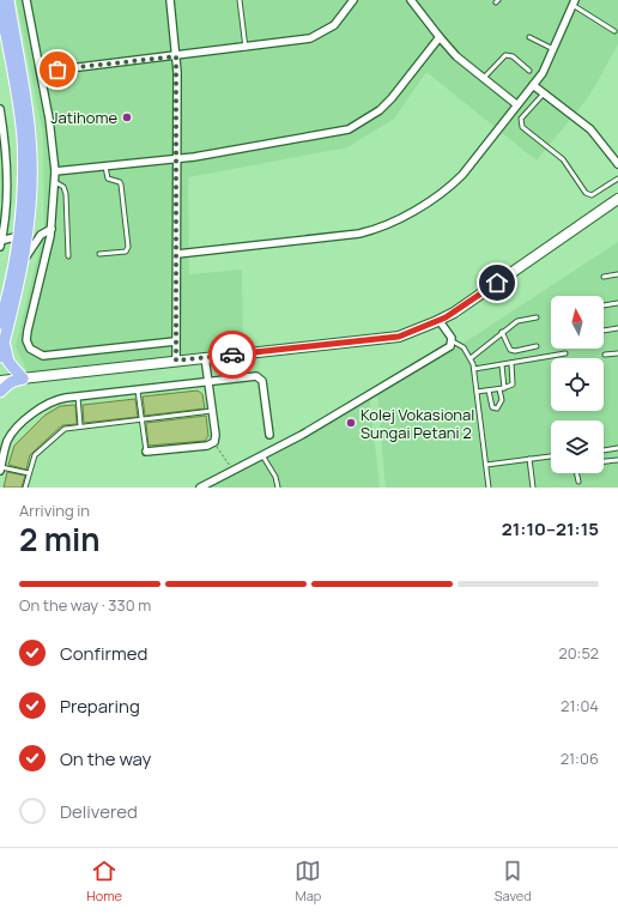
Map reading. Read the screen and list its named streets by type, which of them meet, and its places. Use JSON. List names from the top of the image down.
{
  "places": ["Jatihome", "Kolej Vokasional Sungai Petani 2"],
  "north": "top",
  "page": {
    "heading": ["2 min", "Arriving in", "21:10–21:15"],
    "bar": "On the way · 330 m",
    "list": [
      ["Confirmed", "20:52"],
      ["Preparing", "21:04"],
      ["On the way", "21:06"],
      "Delivered"
    ],
    "tabs": ["Home", "Map", "Saved"]
  }
}
